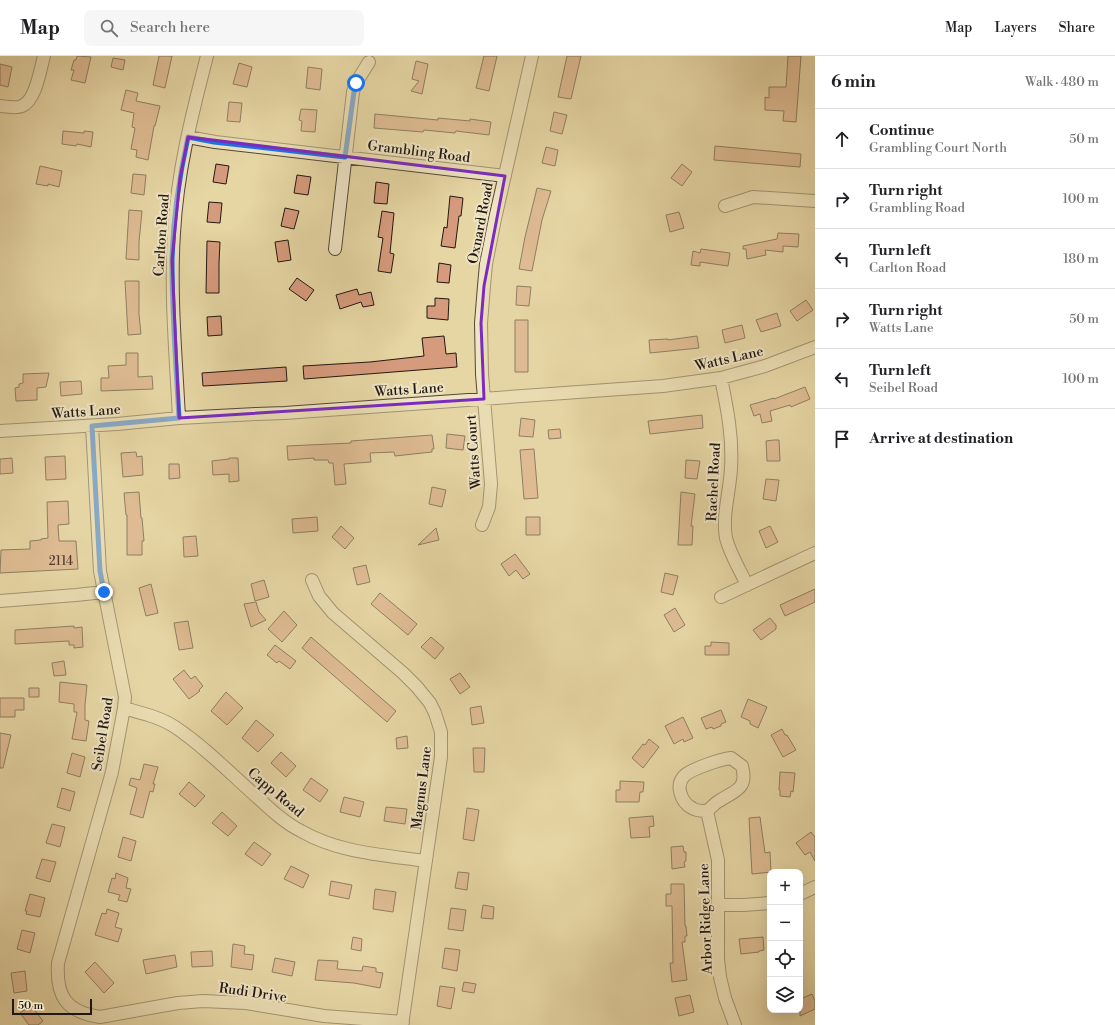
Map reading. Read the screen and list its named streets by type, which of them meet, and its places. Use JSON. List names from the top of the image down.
{
  "streets": {
    "street": [
      "Grambling Road",
      "Oxnard Road",
      "Carlton Road",
      "Watts Lane",
      "Watts Court",
      "Rachel Road",
      "Seibel Road",
      "Magnus Lane",
      "Capp Road",
      "Arbor Ridge Lane",
      "Rudi Drive"
    ]
  },
  "crossings": [
    ["Grambling Road", "Oxnard Road"],
    ["Grambling Road", "Carlton Road"],
    ["Oxnard Road", "Watts Lane"],
    ["Oxnard Road", "Watts Court"],
    ["Carlton Road", "Watts Lane"],
    ["Watts Lane", "Watts Court"],
    ["Watts Lane", "Rachel Road"],
    ["Watts Lane", "Seibel Road"],
    ["Seibel Road", "Capp Road"],
    ["Seibel Road", "Rudi Drive"],
    ["Magnus Lane", "Capp Road"],
    ["Magnus Lane", "Rudi Drive"]
  ],
  "house_numbers": ["2114"],
  "scale_bar": "50 m",
  "page": {
    "header": "Map",
    "search": "Search here",
    "nav": ["Map", "Layers", "Share"],
    "heading": ["6 min", "Walk · 480 m"],
    "list": [
      ["Continue", "Grambling Court North", "50 m"],
      ["Turn right", "Grambling Road", "100 m"],
      ["Turn left", "Carlton Road", "180 m"],
      ["Turn right", "Watts Lane", "50 m"],
      ["Turn left", "Seibel Road", "100 m"],
      "Arrive at destination"
    ],
    "map_buttons": ["+", "−"],
    "scale": "50 m"
  }
}
